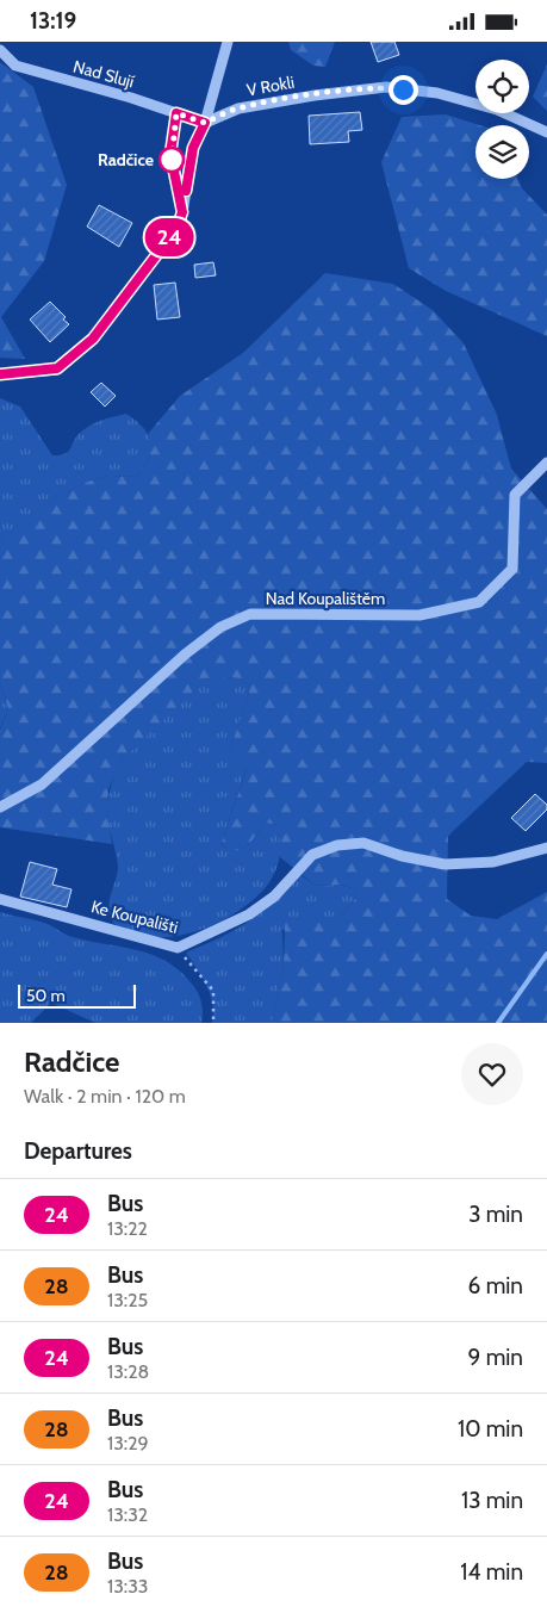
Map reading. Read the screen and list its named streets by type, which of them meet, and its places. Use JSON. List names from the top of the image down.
{
  "streets": {
    "street": [
      "Nad Slují",
      "V Rokli",
      "Nad Koupalištěm",
      "Ke Koupališti"
    ]
  },
  "crossings": [
    ["Nad Slují", "V Rokli"]
  ],
  "places": ["Radčice"],
  "lines": ["bus line 24"],
  "scale_bar": "50 m",
  "page": {
    "status": "13:19",
    "on_map": "24",
    "scale": "50 m",
    "heading": [
      ["Radčice", "Walk · 2 min · 120 m"],
      "Departures"
    ],
    "list": [
      {
        "mark": "24",
        "name": "Bus",
        "note": "13:22",
        "value": "3 min"
      },
      {
        "mark": "28",
        "name": "Bus",
        "note": "13:25",
        "value": "6 min"
      },
      {
        "mark": "24",
        "name": "Bus",
        "note": "13:28",
        "value": "9 min"
      },
      {
        "mark": "28",
        "name": "Bus",
        "note": "13:29",
        "value": "10 min"
      },
      {
        "mark": "24",
        "name": "Bus",
        "note": "13:32",
        "value": "13 min"
      },
      {
        "mark": "28",
        "name": "Bus",
        "note": "13:33",
        "value": "14 min"
      }
    ]
  }
}
